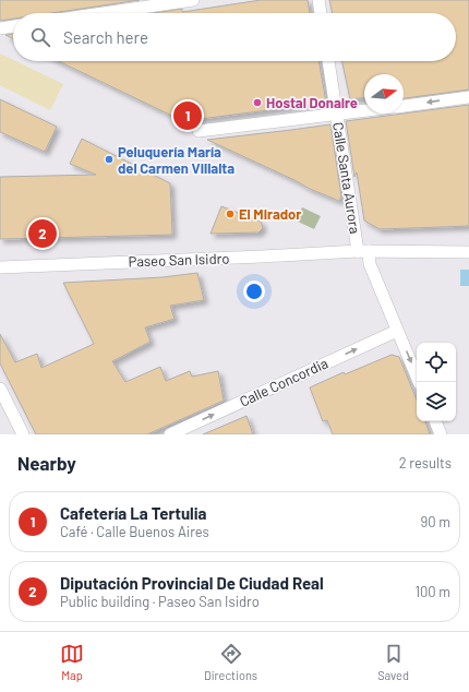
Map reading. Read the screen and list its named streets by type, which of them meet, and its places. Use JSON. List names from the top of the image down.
{
  "streets": {
    "street": ["Calle Santa Aurora", "Paseo San Isidro", "Calle Concordia"]
  },
  "crossings": [
    ["Calle Santa Aurora", "Paseo San Isidro"],
    ["Calle Santa Aurora", "Calle Concordia"]
  ],
  "one_way": ["Calle Concordia"],
  "places": ["Hostal Donaire", "Peluquería María del Carmen Villalta", "El Mirador"],
  "north": "right",
  "page": {
    "search": "Search here",
    "pins": ["1", "2"],
    "heading": ["Nearby", "2 results"],
    "list": [
      {
        "mark": "1",
        "name": "Cafetería La Tertulia",
        "note": "Café · Calle Buenos Aires",
        "value": "90 m"
      },
      {
        "mark": "2",
        "name": "Diputación Provincial De Ciudad Real",
        "note": "Public building · Paseo San Isidro",
        "value": "100 m"
      }
    ],
    "nav": ["Map", "Directions", "Saved"]
  }
}
